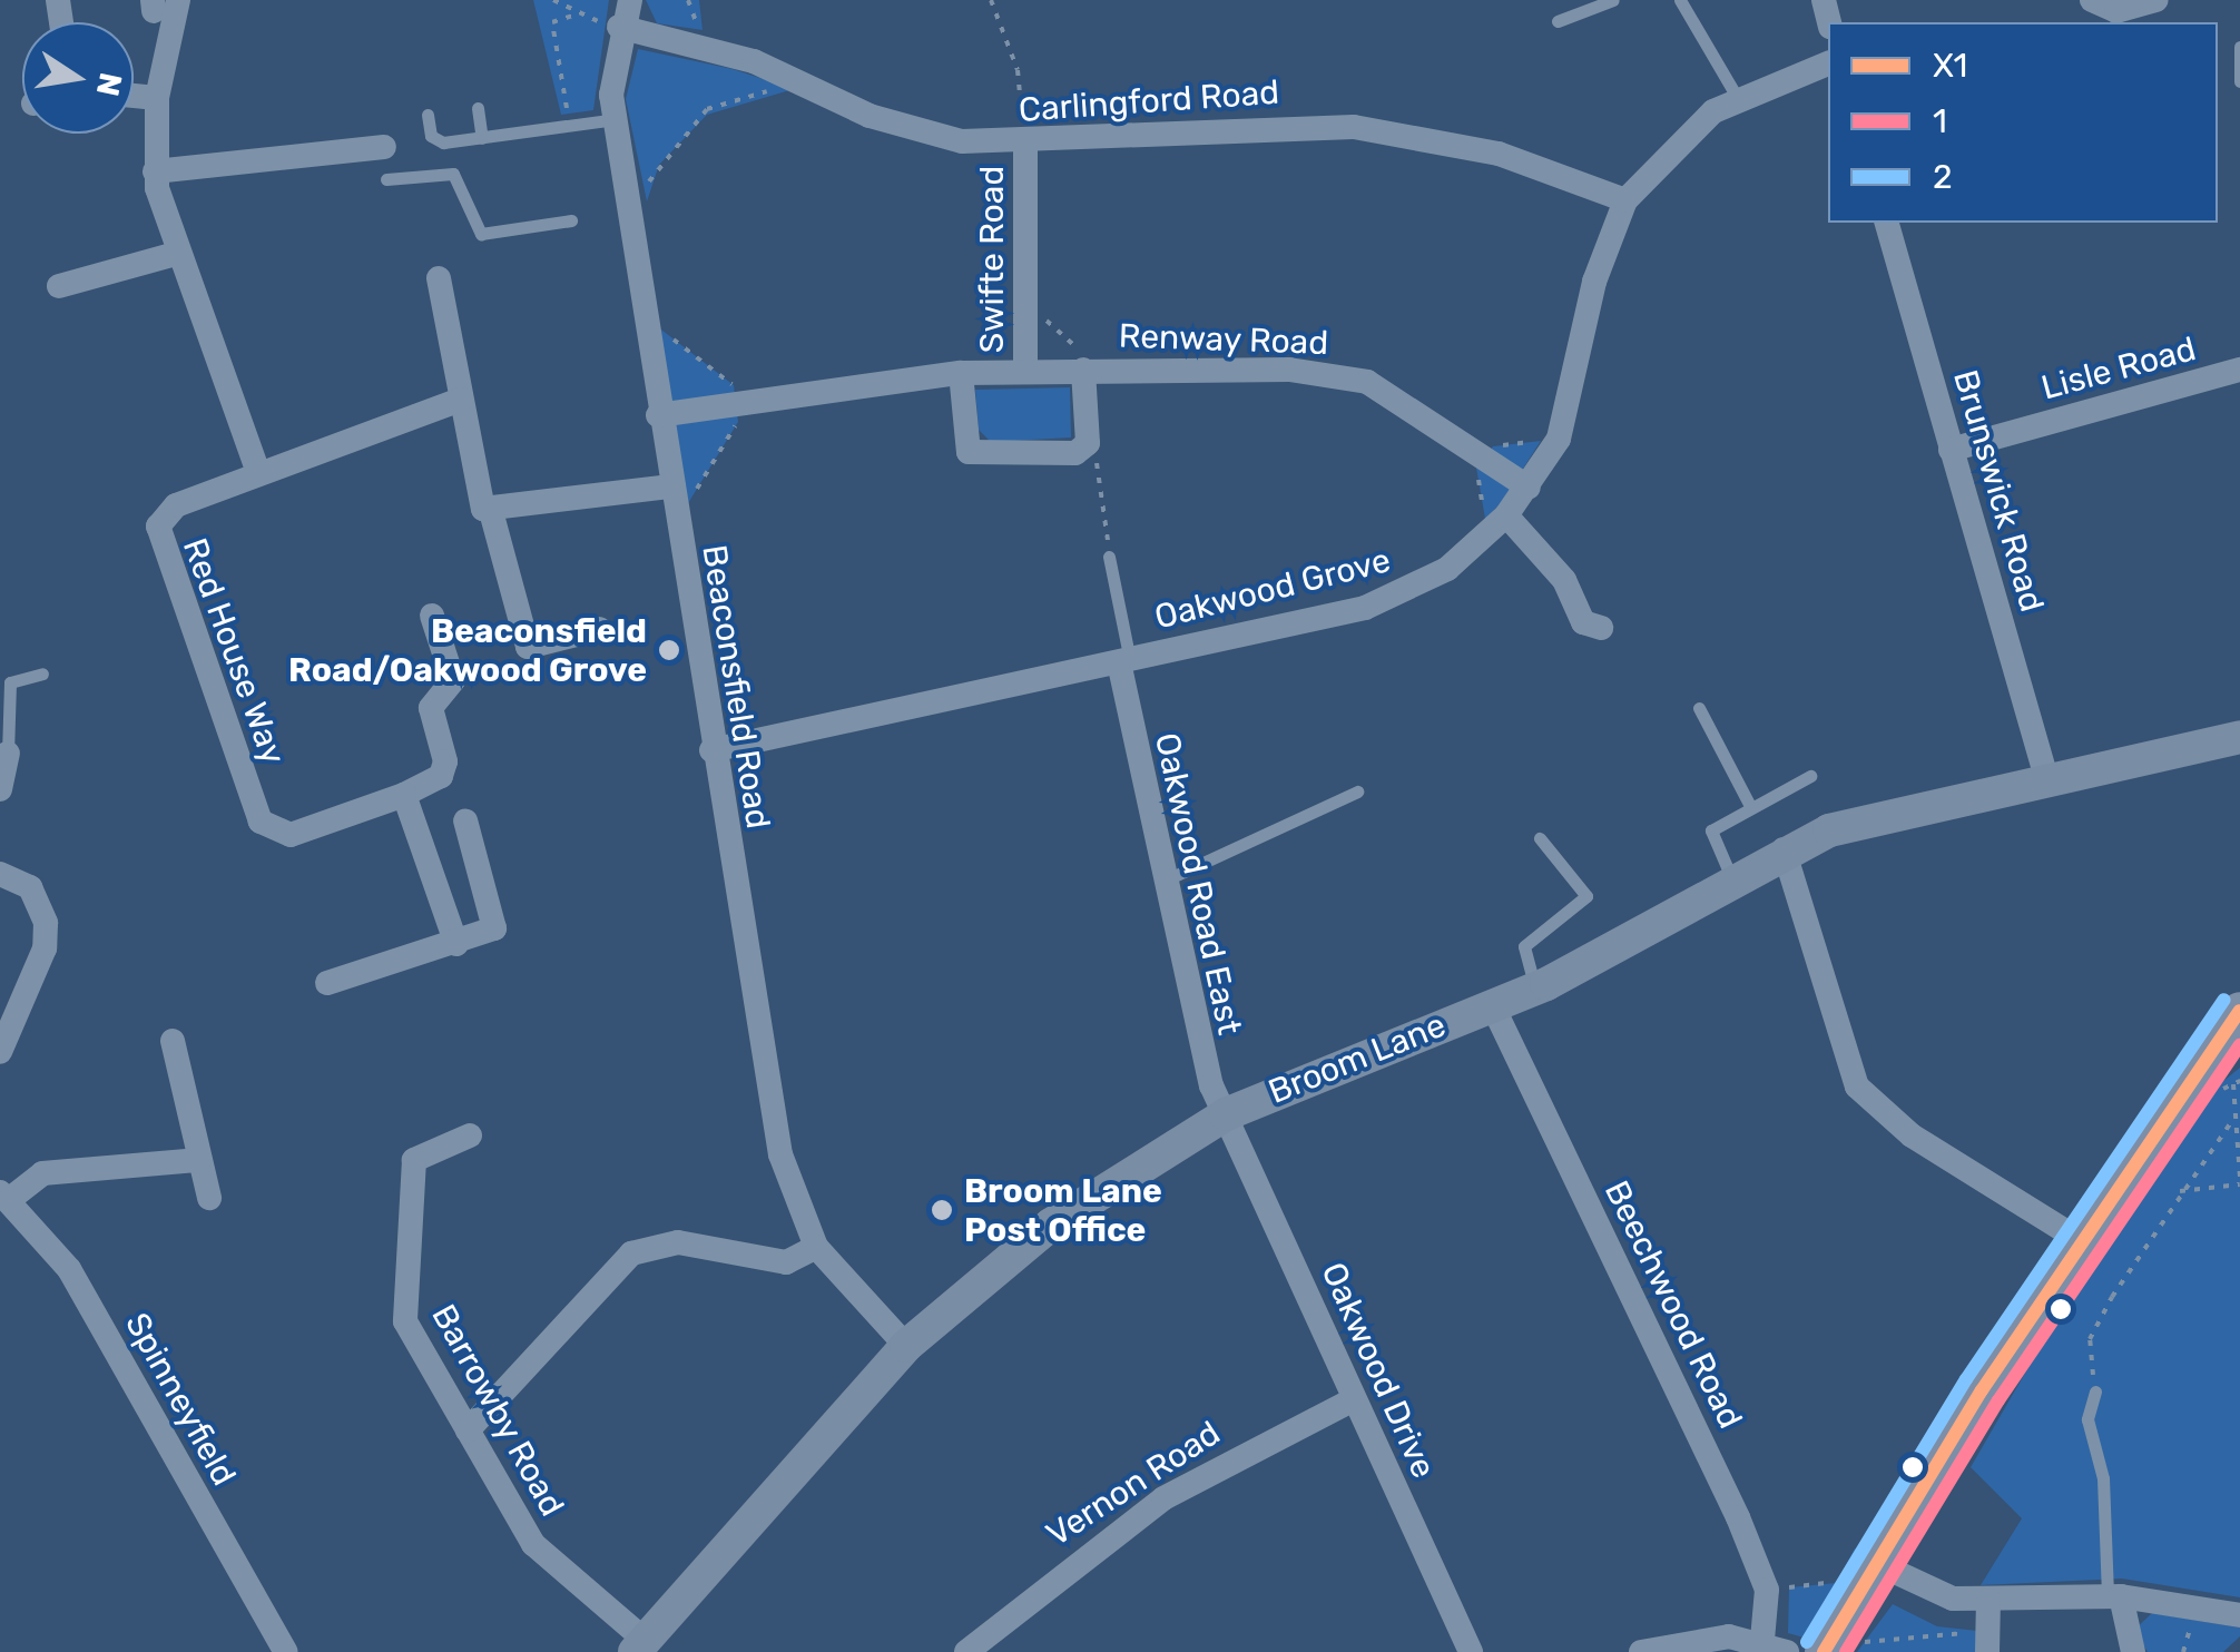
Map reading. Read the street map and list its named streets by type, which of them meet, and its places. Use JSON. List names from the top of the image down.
{
  "streets": {
    "main road": ["Broom Lane"],
    "street": [
      "Carlingford Road",
      "Swifte Road",
      "Renway Road",
      "Lisle Road",
      "Brunswick Road",
      "Oakwood Grove",
      "Red House Way",
      "Beaconsfield Road",
      "Oakwood Road East",
      "Beechwood Road",
      "Oakwood Drive",
      "Spinneyfield",
      "Barrowby Road",
      "Vernon Road"
    ]
  },
  "crossings": [
    ["Carlingford Road", "Swifte Road"],
    ["Carlingford Road", "Oakwood Grove"],
    ["Carlingford Road", "Beaconsfield Road"],
    ["Swifte Road", "Renway Road"],
    ["Renway Road", "Oakwood Grove"],
    ["Renway Road", "Beaconsfield Road"],
    ["Lisle Road", "Brunswick Road"],
    ["Brunswick Road", "Broom Lane"],
    ["Oakwood Grove", "Beaconsfield Road"],
    ["Oakwood Grove", "Oakwood Road East"],
    ["Beaconsfield Road", "Broom Lane"],
    ["Oakwood Road East", "Broom Lane"],
    ["Oakwood Road East", "Oakwood Drive"],
    ["Broom Lane", "Beechwood Road"],
    ["Broom Lane", "Oakwood Drive"],
    ["Broom Lane", "Barrowby Road"],
    ["Oakwood Drive", "Vernon Road"]
  ],
  "places": ["Beaconsfield Road/Oakwood Grove", "Broom Lane Post Office"],
  "lines": ["transit line 2", "transit line X1", "transit line 1"],
  "legend": ["X1", "1", "2"],
  "north": "right"
}
